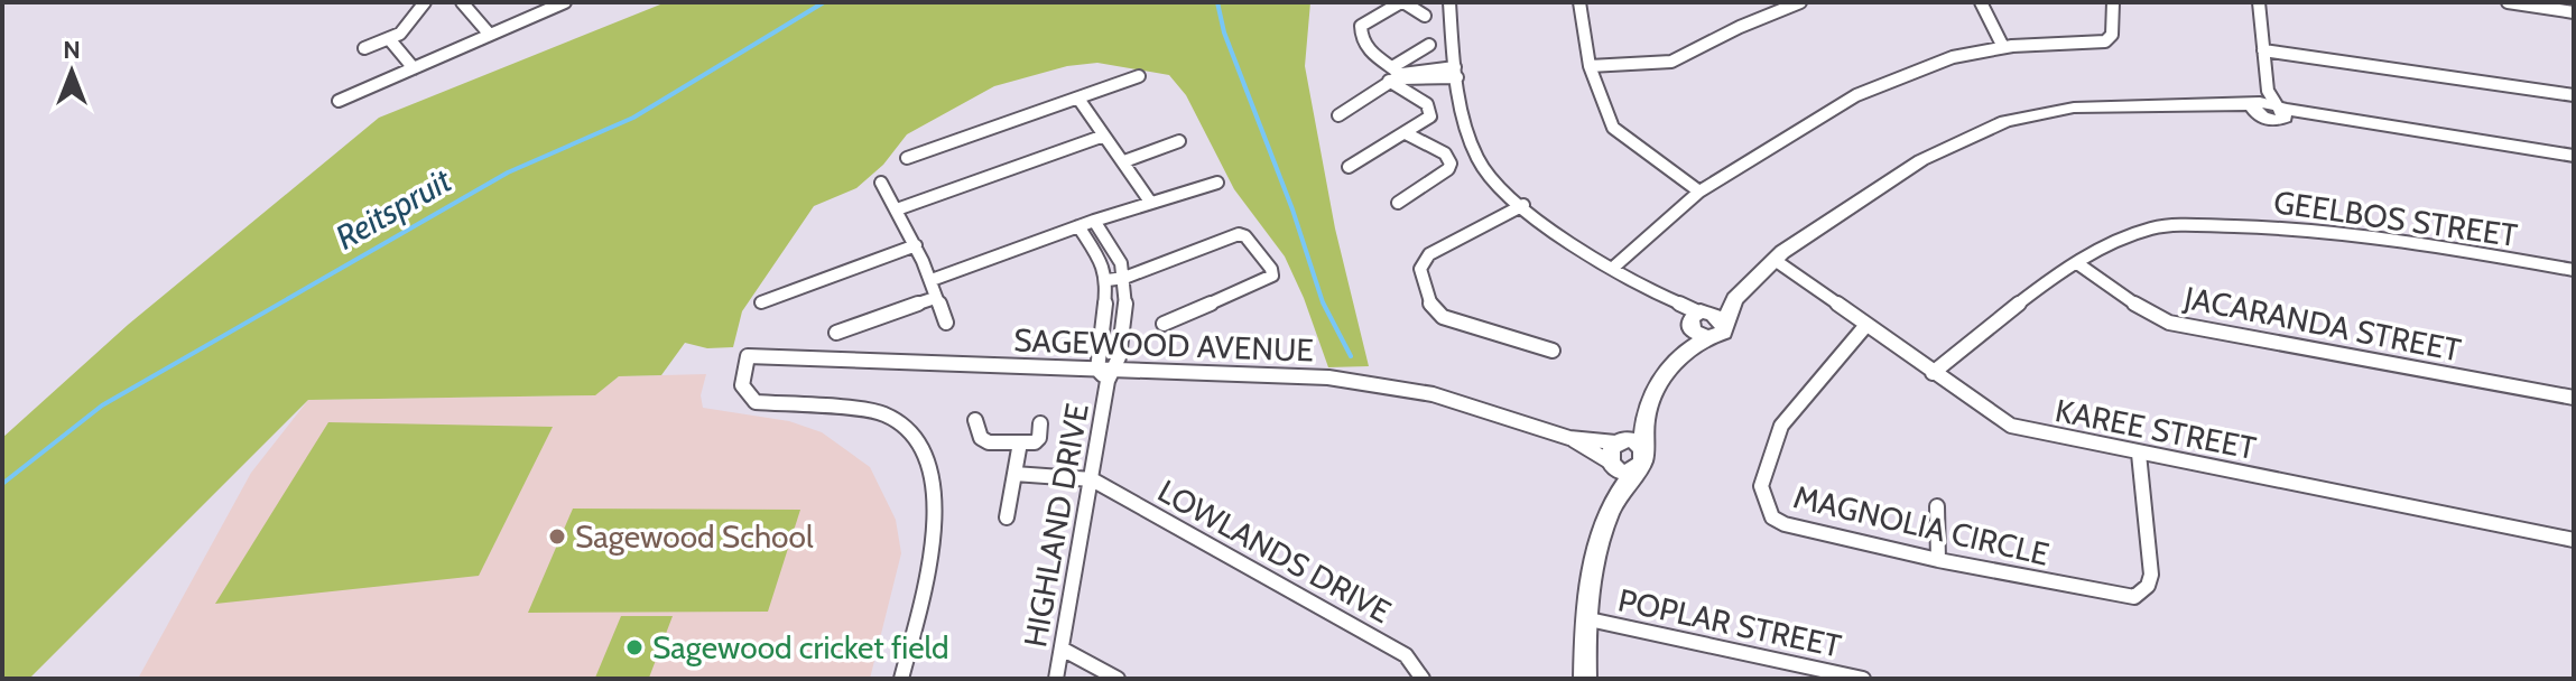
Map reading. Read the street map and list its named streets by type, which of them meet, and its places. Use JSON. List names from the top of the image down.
{
  "streets": {
    "street": [
      "GEELBOS STREET",
      "JACARANDA STREET",
      "SAGEWOOD AVENUE",
      "KAREE STREET",
      "HIGHLAND DRIVE",
      "MAGNOLIA CIRCLE",
      "LOWLANDS DRIVE",
      "POPLAR STREET"
    ]
  },
  "crossings": [
    ["GEELBOS STREET", "JACARANDA STREET"],
    ["GEELBOS STREET", "KAREE STREET"],
    ["SAGEWOOD AVENUE", "HIGHLAND DRIVE"],
    ["KAREE STREET", "MAGNOLIA CIRCLE"],
    ["HIGHLAND DRIVE", "LOWLANDS DRIVE"]
  ],
  "water": ["Reitspruit"],
  "places": ["Sagewood School", "Sagewood cricket field"],
  "north": "top"
}
